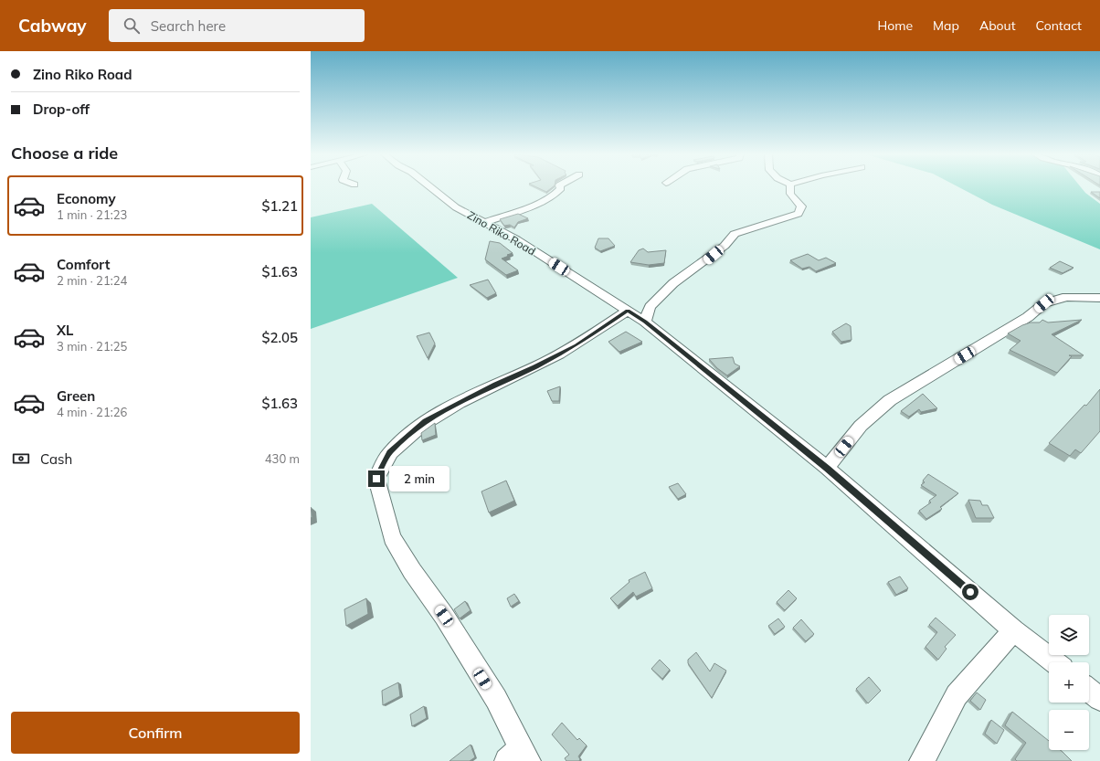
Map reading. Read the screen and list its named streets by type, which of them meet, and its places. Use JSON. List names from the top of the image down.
{
  "streets": {
    "street": ["Zino Riko Road"]
  },
  "page": {
    "header": "Cabway",
    "search": "Search here",
    "nav": [
      "Home",
      "Map",
      "About",
      "Contact"
    ],
    "banner": ["Zino Riko Road", "Drop-off"],
    "heading": "Choose a ride",
    "list": [
      {
        "name": "Economy",
        "note": "1 min · 21:23",
        "value": "$1.21"
      },
      {
        "name": "Comfort",
        "note": "2 min · 21:24",
        "value": "$1.63"
      },
      {
        "name": "XL",
        "note": "3 min · 21:25",
        "value": "$2.05"
      },
      {
        "name": "Green",
        "note": "4 min · 21:26",
        "value": "$1.63"
      }
    ],
    "pay": ["Cash", "430 m"],
    "bubble": "2 min",
    "map_buttons": ["+", "−"],
    "buttons": "Confirm"
  }
}
